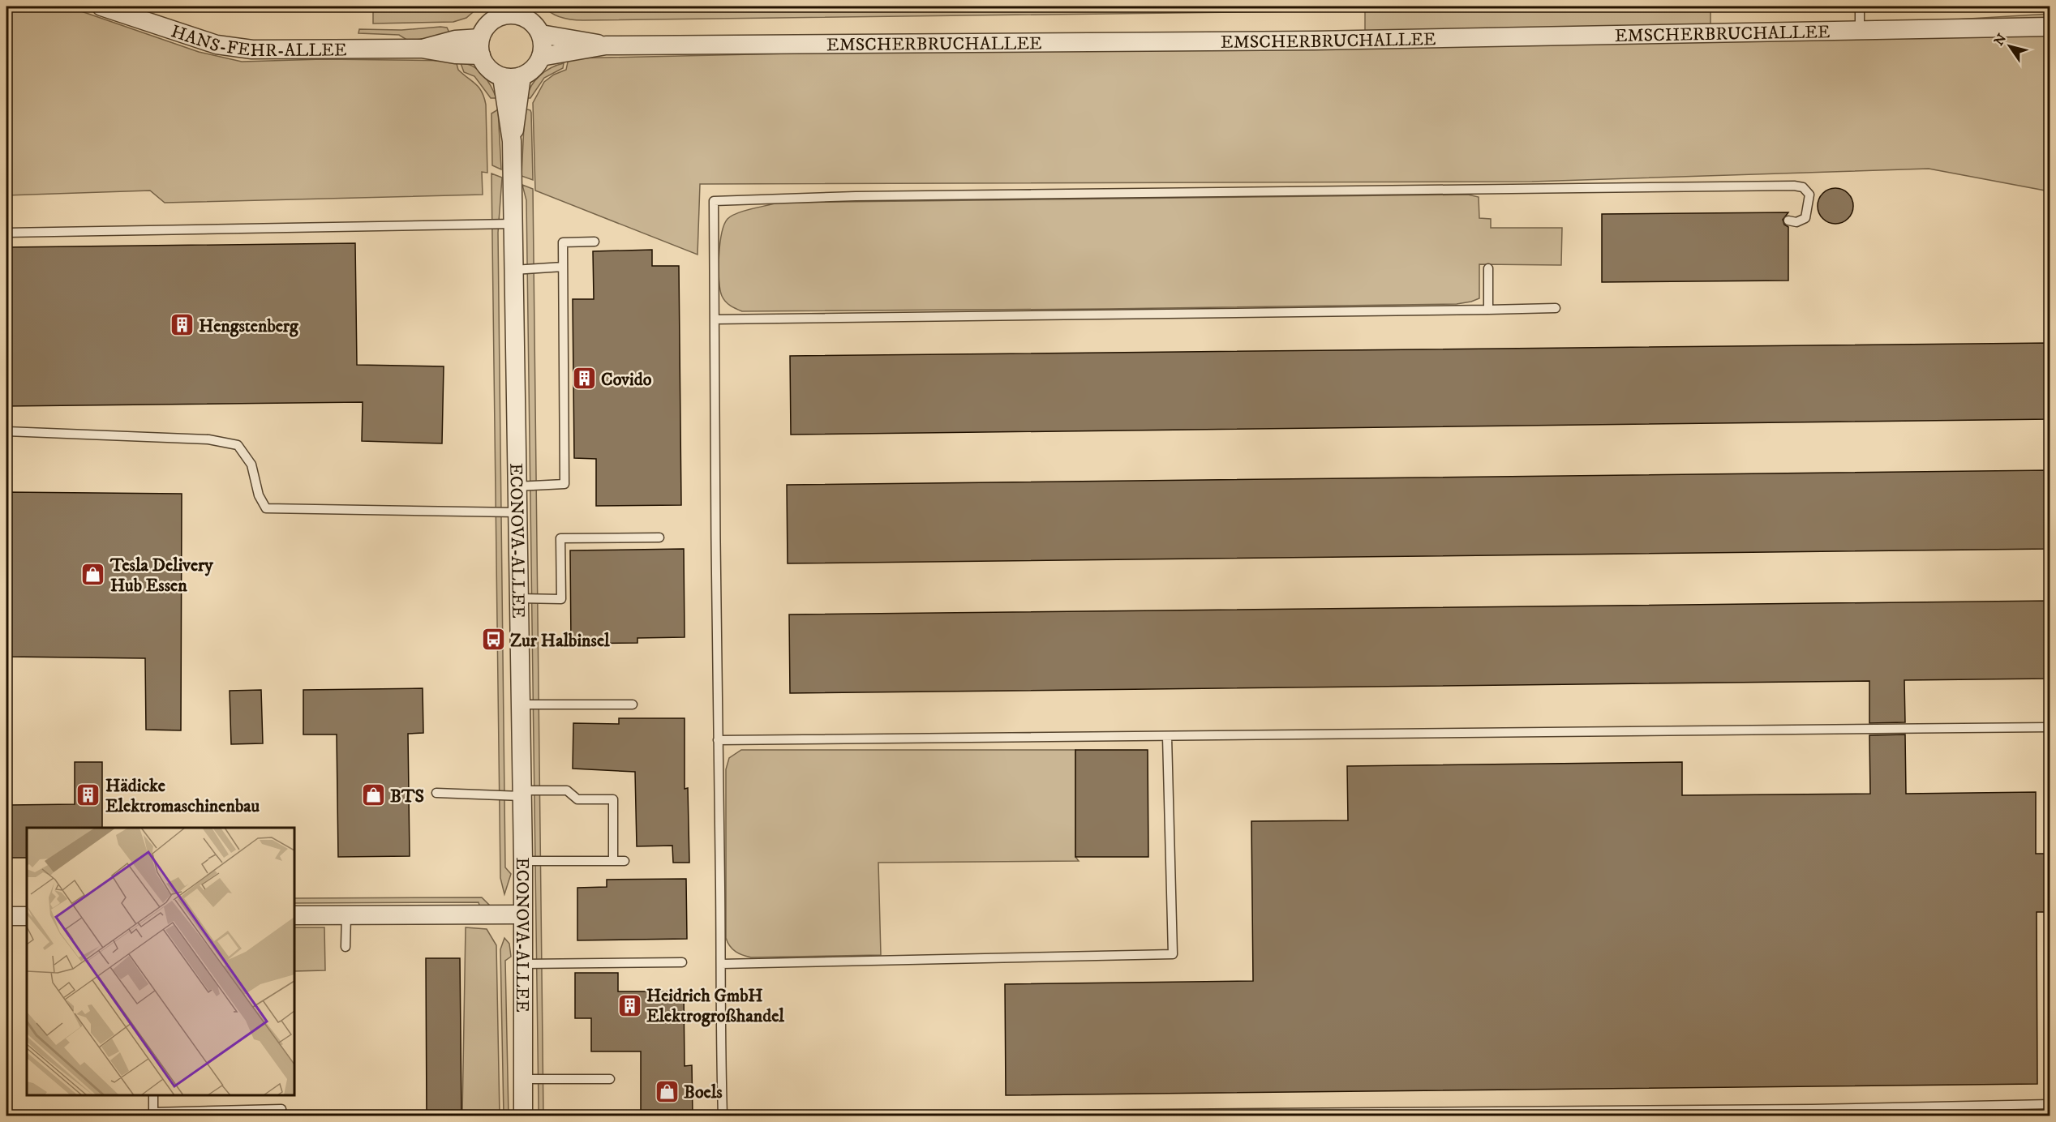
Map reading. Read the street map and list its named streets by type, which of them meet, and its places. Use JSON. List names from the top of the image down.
{
  "streets": {
    "street": ["EMSCHERBRUCHALLEE", "HANS-FEHR-ALLEE", "ECONOVA-ALLEE"]
  },
  "crossings": [
    ["EMSCHERBRUCHALLEE", "HANS-FEHR-ALLEE"],
    ["EMSCHERBRUCHALLEE", "ECONOVA-ALLEE"],
    ["HANS-FEHR-ALLEE", "ECONOVA-ALLEE"]
  ],
  "places": {
    "building": [
      "Hengstenberg",
      "Covido",
      "Hädicke Elektromaschinenbau",
      "Heidrich GmbH Elektrogroßhandel"
    ],
    "shop": ["Tesla Delivery Hub Essen", "BTS", "Boels"],
    "bus stop": ["Zur Halbinsel"]
  },
  "north": "top left"
}
